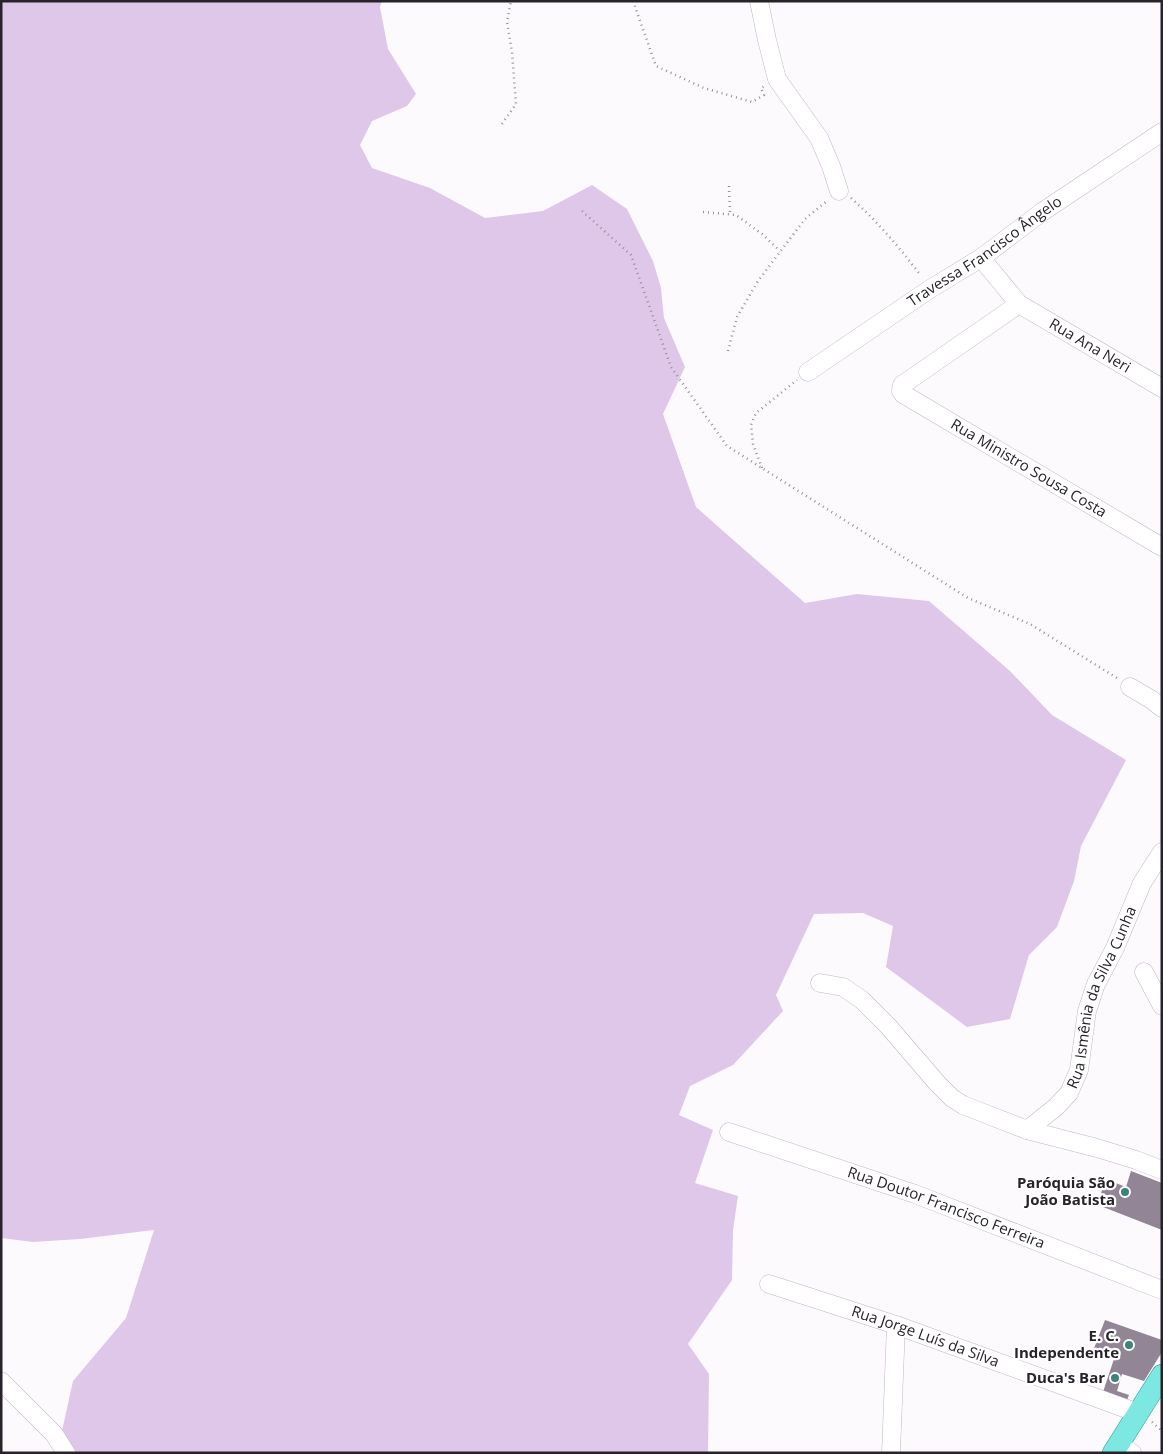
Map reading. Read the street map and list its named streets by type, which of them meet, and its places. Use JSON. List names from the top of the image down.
{
  "streets": {
    "street": [
      "Travessa Francisco Ângelo",
      "Rua Ana Neri",
      "Rua Ministro Sousa Costa",
      "Rua Ismênia da Silva Cunha",
      "Rua Doutor Francisco Ferreira",
      "Rua Jorge Luís da Silva"
    ]
  },
  "crossings": [
    ["Travessa Francisco Ângelo", "Rua Ana Neri"],
    ["Rua Ana Neri", "Rua Ministro Sousa Costa"]
  ],
  "places": ["Paróquia São João Batista", "E. C. Independente", "Duca's Bar"]
}
